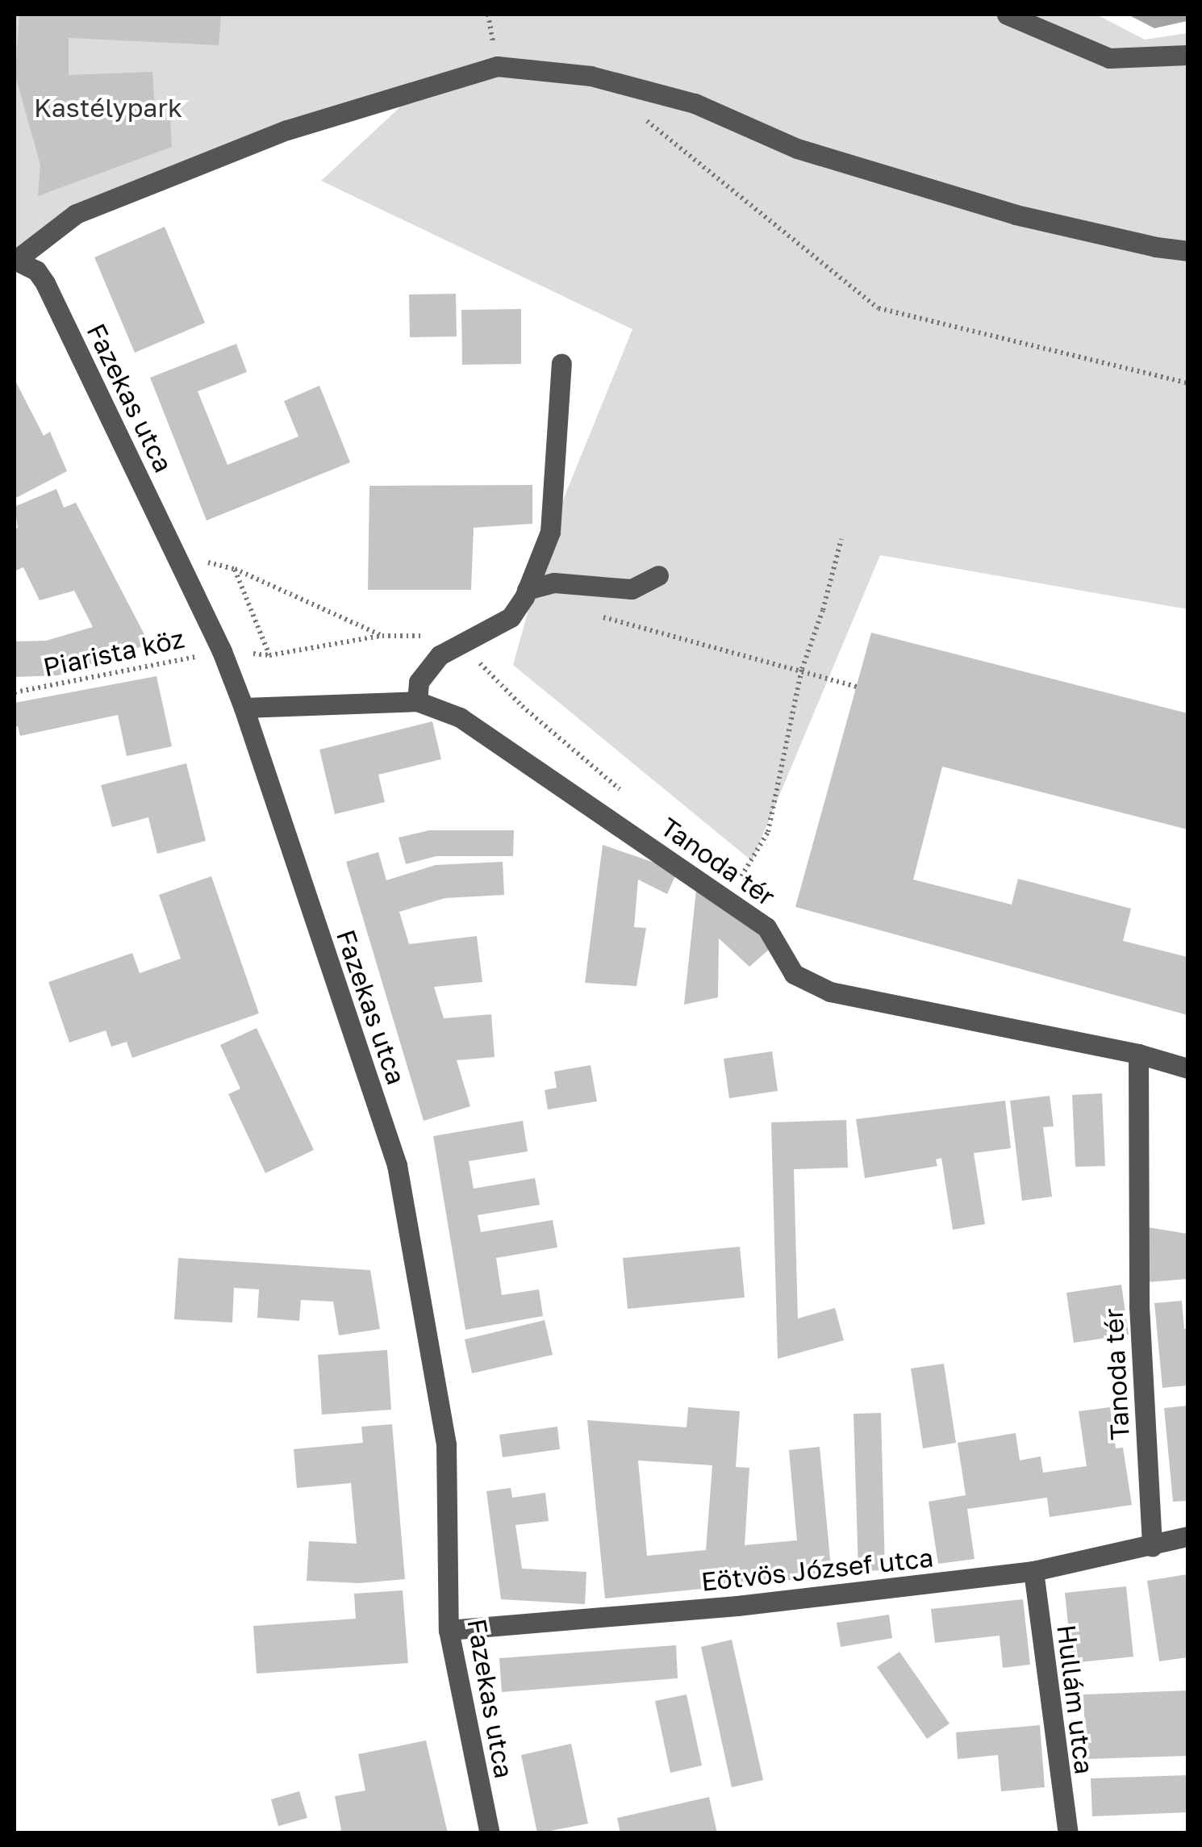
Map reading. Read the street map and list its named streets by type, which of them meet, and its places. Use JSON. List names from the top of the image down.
{
  "streets": {
    "street": [
      "Fazekas utca",
      "Tanoda tér",
      "Eötvös József utca",
      "Hullám utca"
    ],
    "path": ["Piarista köz"]
  },
  "crossings": [
    ["Fazekas utca", "Piarista köz"],
    ["Fazekas utca", "Tanoda tér"],
    ["Fazekas utca", "Eötvös József utca"],
    ["Tanoda tér", "Eötvös József utca"],
    ["Eötvös József utca", "Hullám utca"]
  ],
  "parks": ["Kastélypark"]
}
